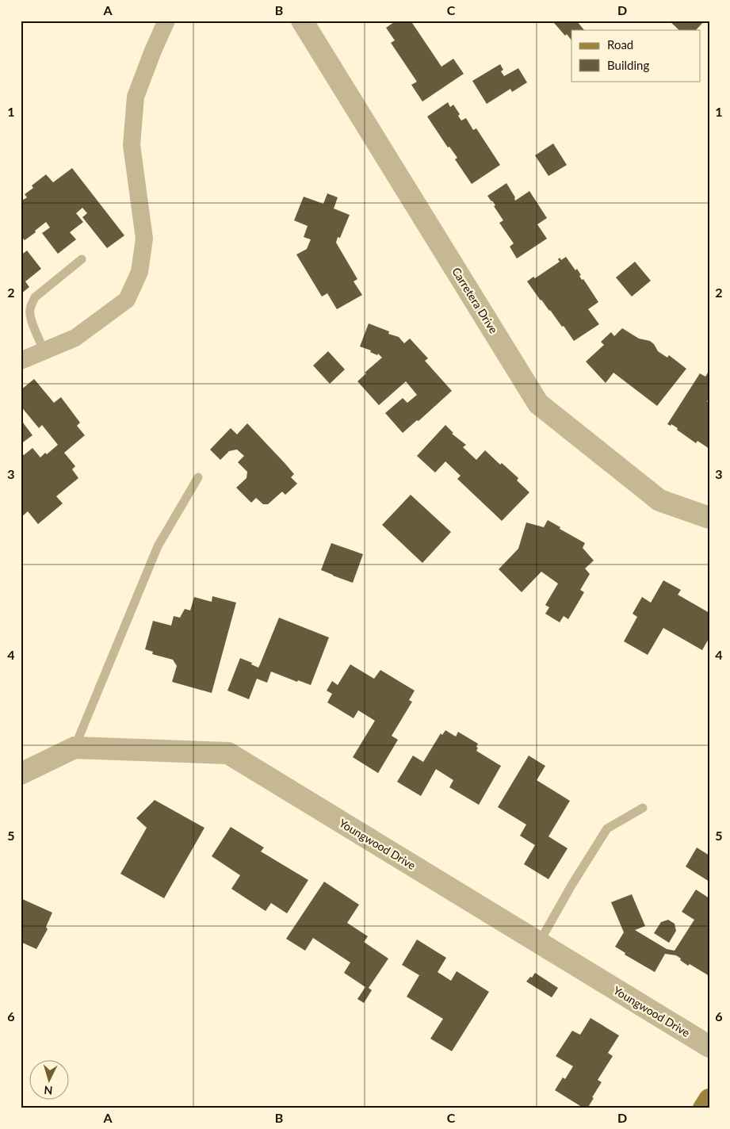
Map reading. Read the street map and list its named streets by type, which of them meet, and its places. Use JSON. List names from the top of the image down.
{
  "streets": {
    "street": ["Carretera Drive", "Youngwood Drive"]
  },
  "legend": ["Road", "Building"],
  "north": "bottom",
  "grid": {
    "columns": [
      "A",
      "B",
      "C",
      "D"
    ],
    "rows": [
      "1",
      "2",
      "3",
      "4",
      "5",
      "6"
    ]
  }
}
